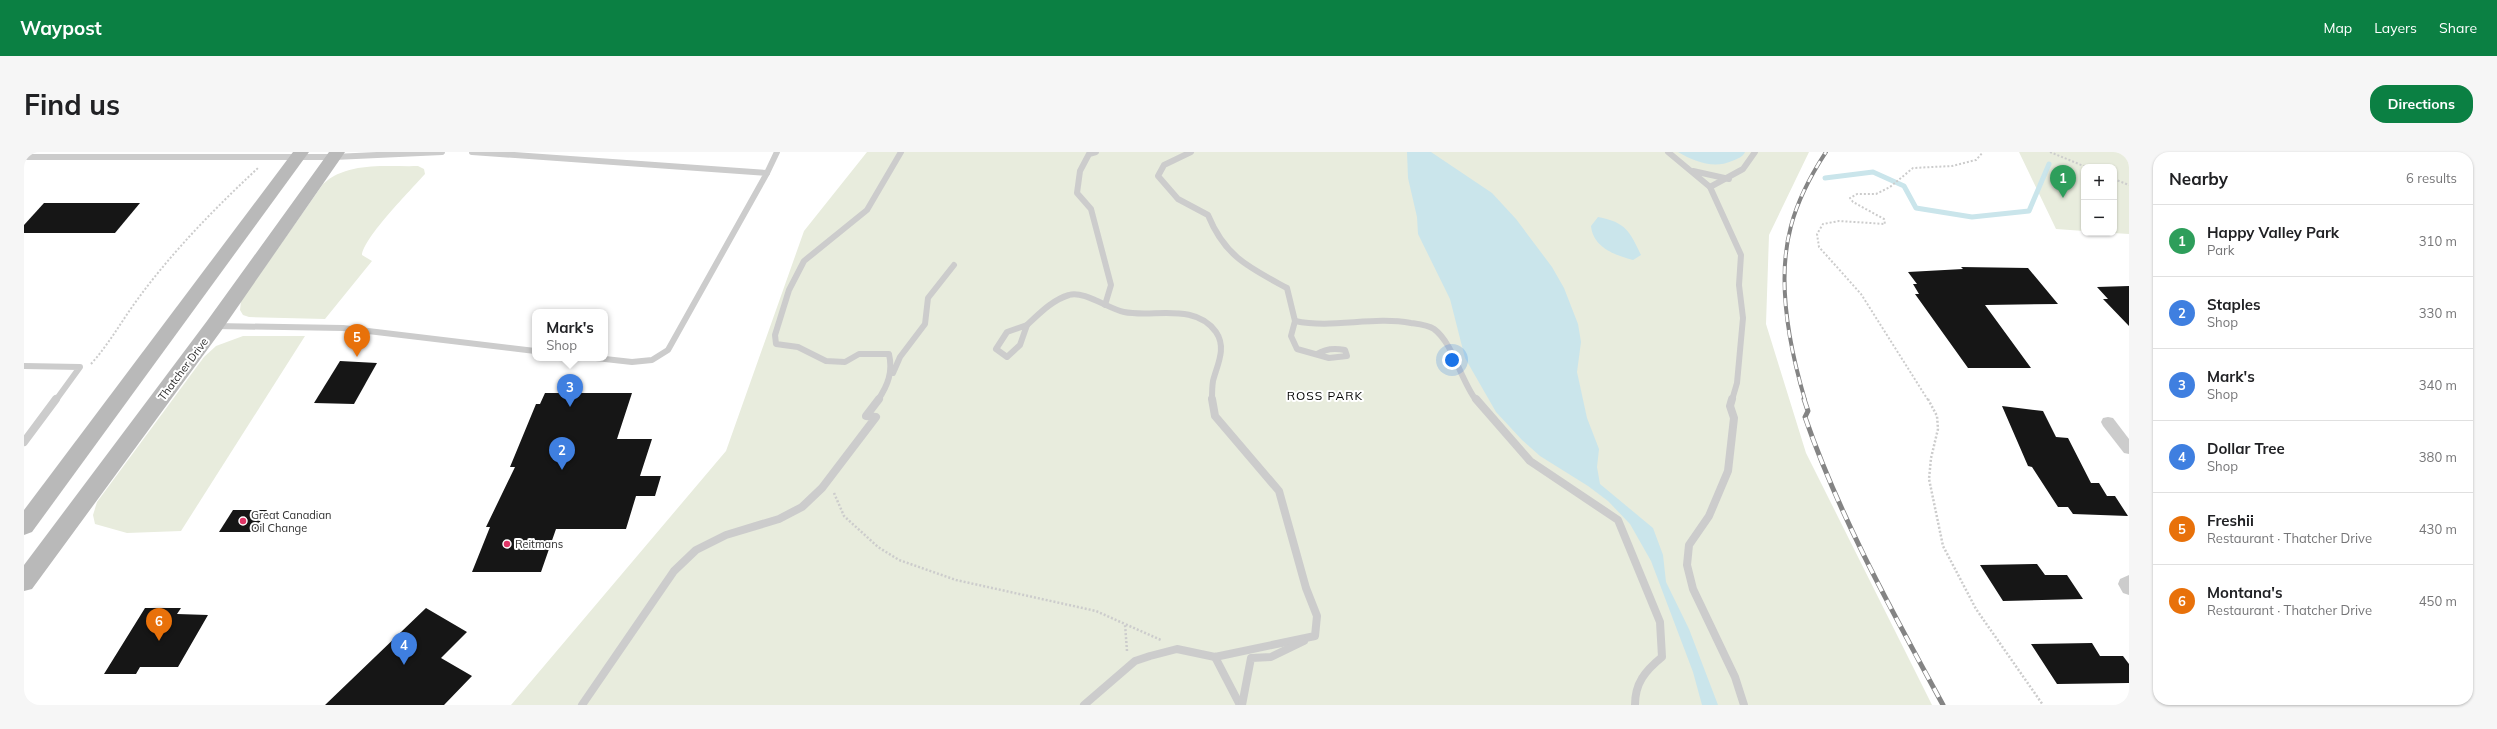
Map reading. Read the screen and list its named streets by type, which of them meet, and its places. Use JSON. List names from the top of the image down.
{
  "streets": {
    "main road": ["Thatcher Drive"]
  },
  "districts": ["ROSS PARK"],
  "places": ["Great Canadian Oil Change", "Reitmans"],
  "page": {
    "header": "Waypost",
    "nav": ["Map", "Layers", "Share"],
    "buttons": "Directions",
    "title": "Find us",
    "heading": ["Nearby", "6 results"],
    "map_buttons": ["+", "−"],
    "pins": [
      "1",
      "5",
      "3",
      "2",
      "6",
      "4"
    ],
    "list": [
      {
        "mark": "1",
        "name": "Happy Valley Park",
        "note": "Park",
        "value": "310 m"
      },
      {
        "mark": "2",
        "name": "Staples",
        "note": "Shop",
        "value": "330 m"
      },
      {
        "mark": "3",
        "name": "Mark's",
        "note": "Shop",
        "value": "340 m"
      },
      {
        "mark": "4",
        "name": "Dollar Tree",
        "note": "Shop",
        "value": "380 m"
      },
      {
        "mark": "5",
        "name": "Freshii",
        "note": "Restaurant · Thatcher Drive",
        "value": "430 m"
      },
      {
        "mark": "6",
        "name": "Montana's",
        "note": "Restaurant · Thatcher Drive",
        "value": "450 m"
      }
    ],
    "popup": ["Mark's", "Shop"]
  }
}
